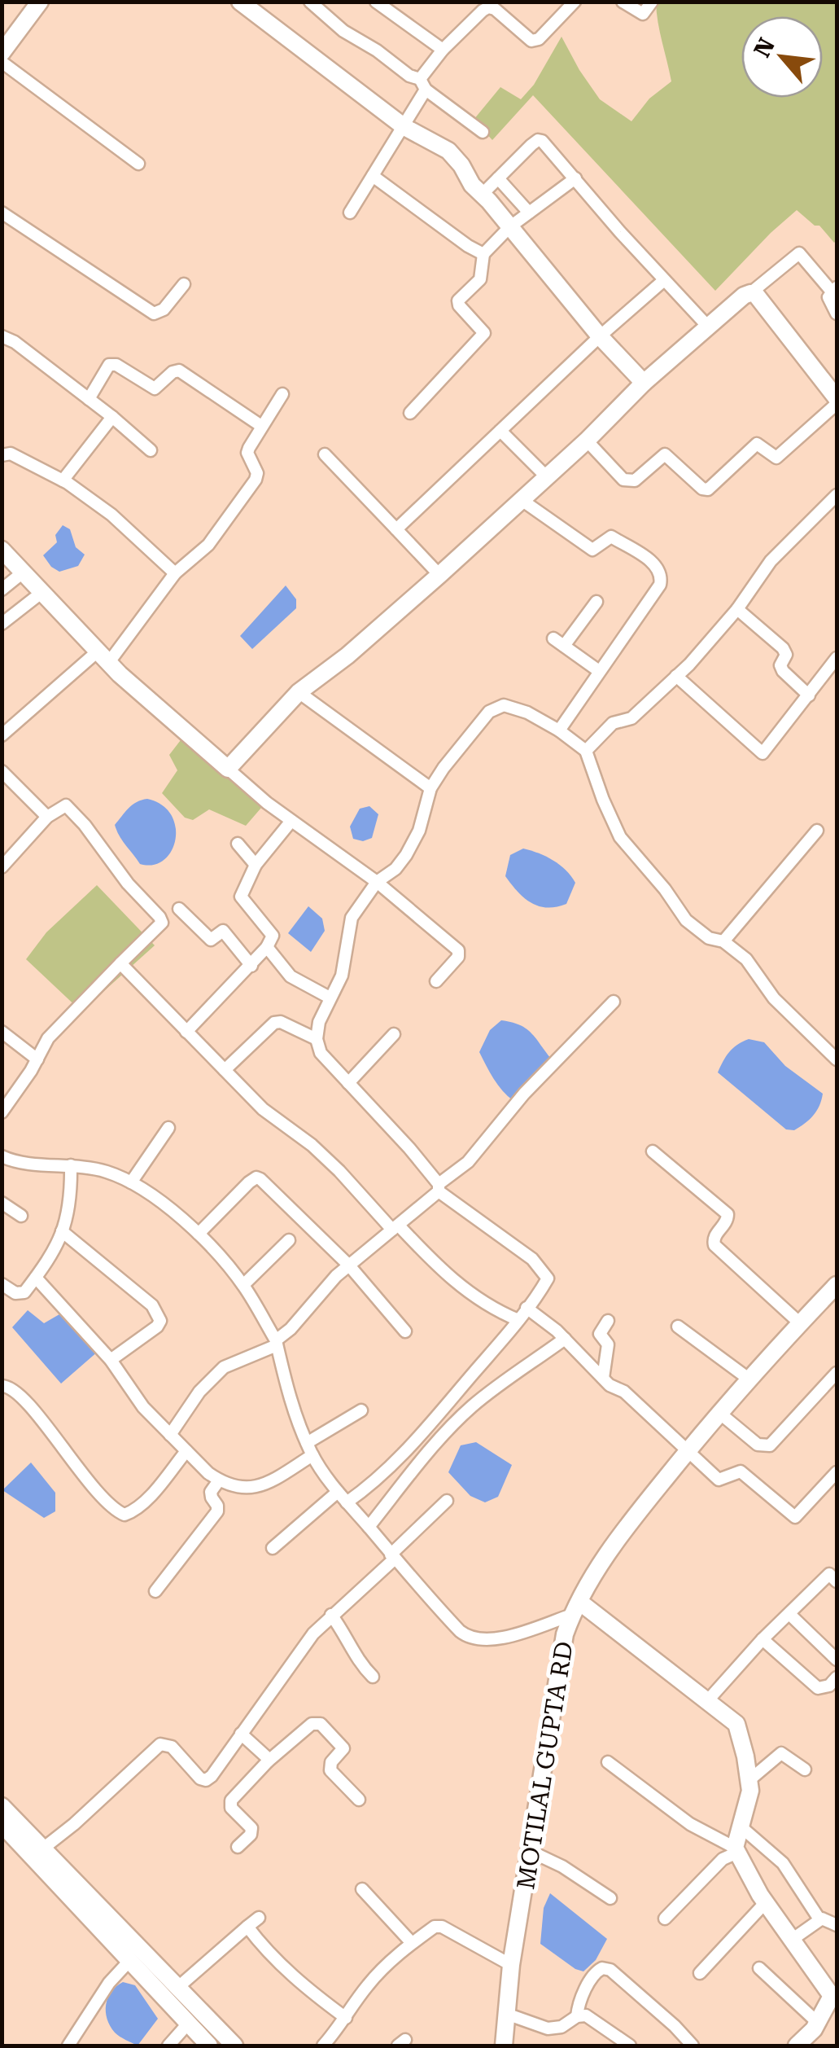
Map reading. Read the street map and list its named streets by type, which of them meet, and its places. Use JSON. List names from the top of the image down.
{
  "streets": {
    "street": ["MOTILAL GUPTA RD"]
  },
  "north": "top left"
}
